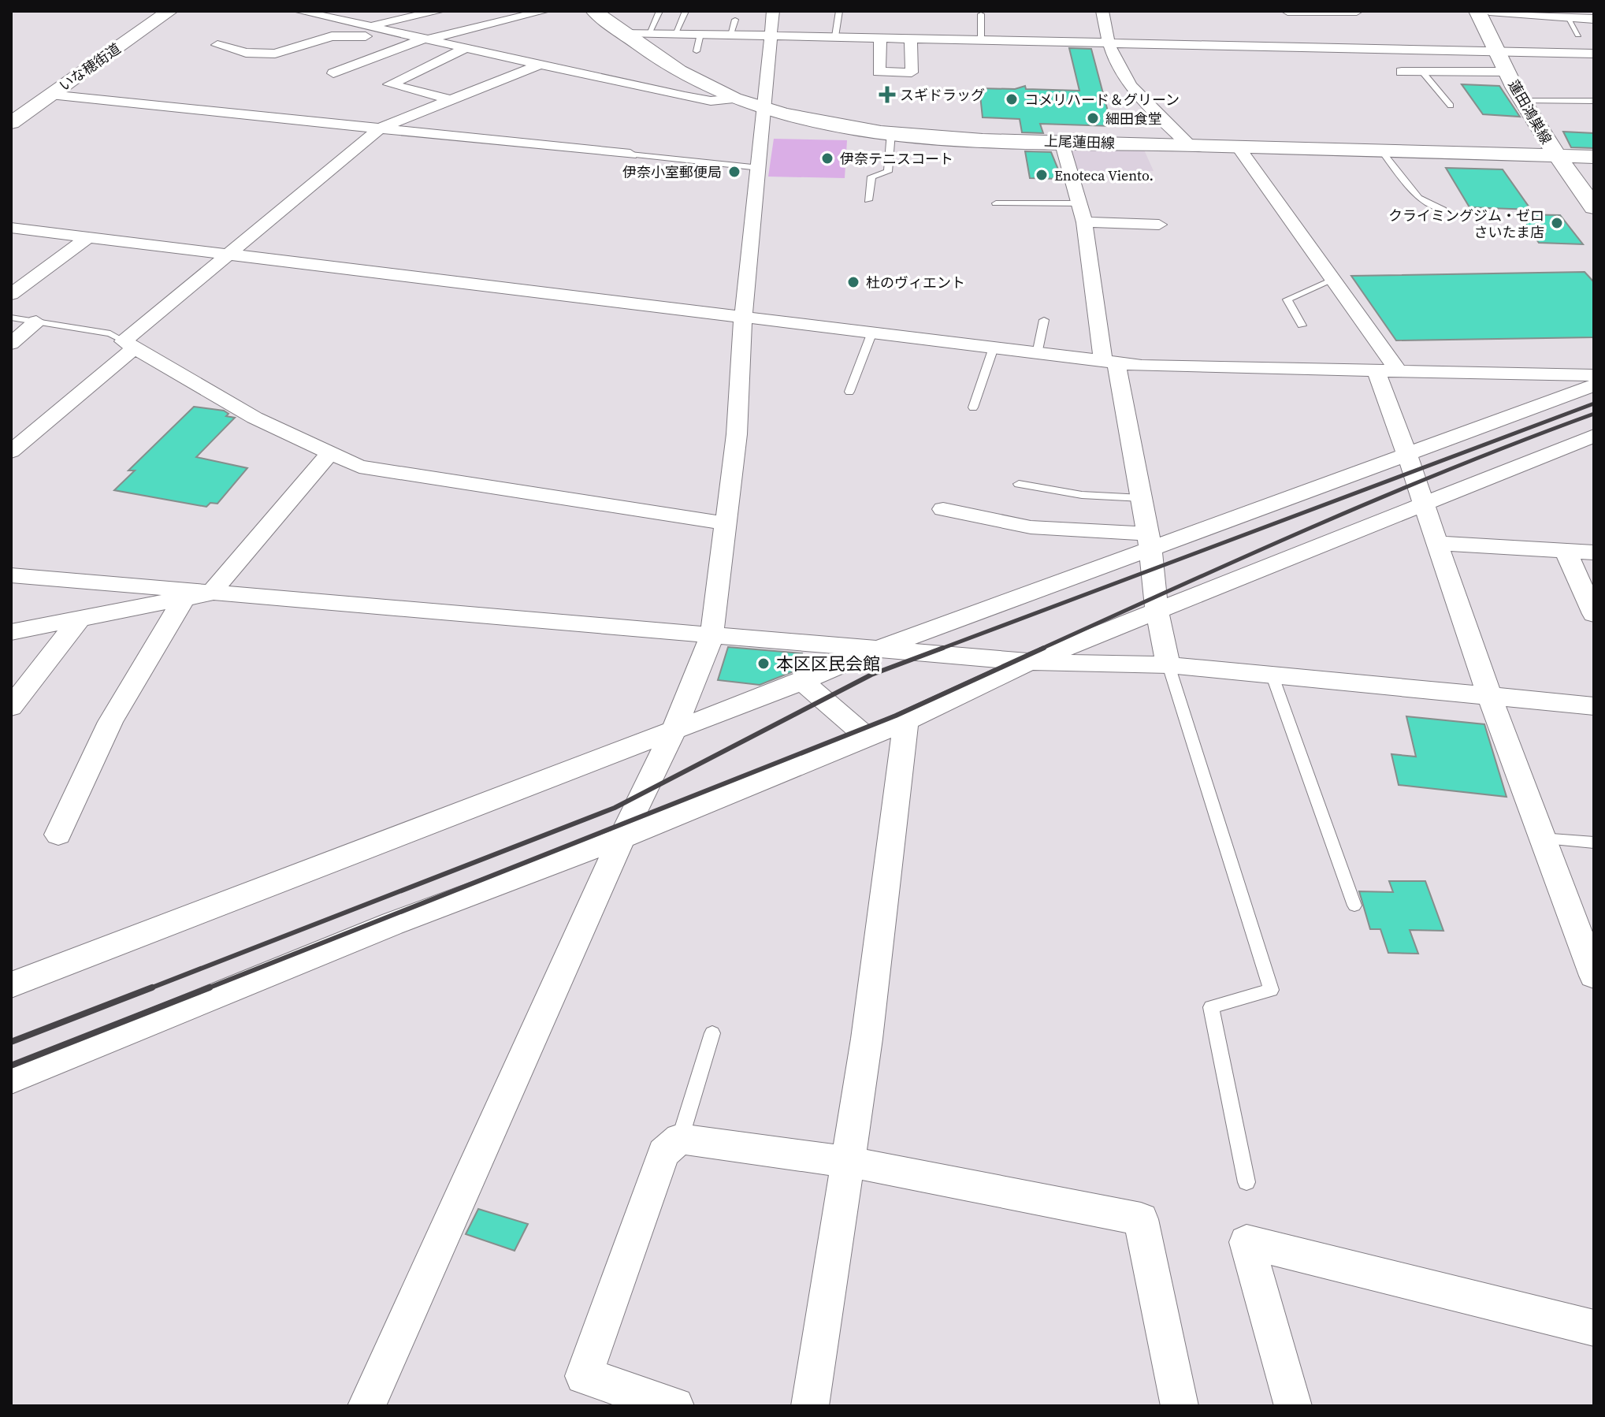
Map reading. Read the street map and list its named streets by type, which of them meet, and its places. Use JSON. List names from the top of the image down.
{
  "streets": {
    "main road": ["いな穂街道", "蓮田鴻巣線", "上尾蓮田線"]
  },
  "crossings": [
    ["蓮田鴻巣線", "上尾蓮田線"]
  ],
  "places": {
    "health": ["スギドラッグ"],
    "other": [
      "コメリハード＆グリーン",
      "細田食堂",
      "伊奈テニスコート",
      "伊奈小室郵便局",
      "Enoteca Viento.",
      "クライミングジム・ゼロ さいたま店",
      "杜のヴィエント",
      "本区区民会館"
    ]
  }
}
